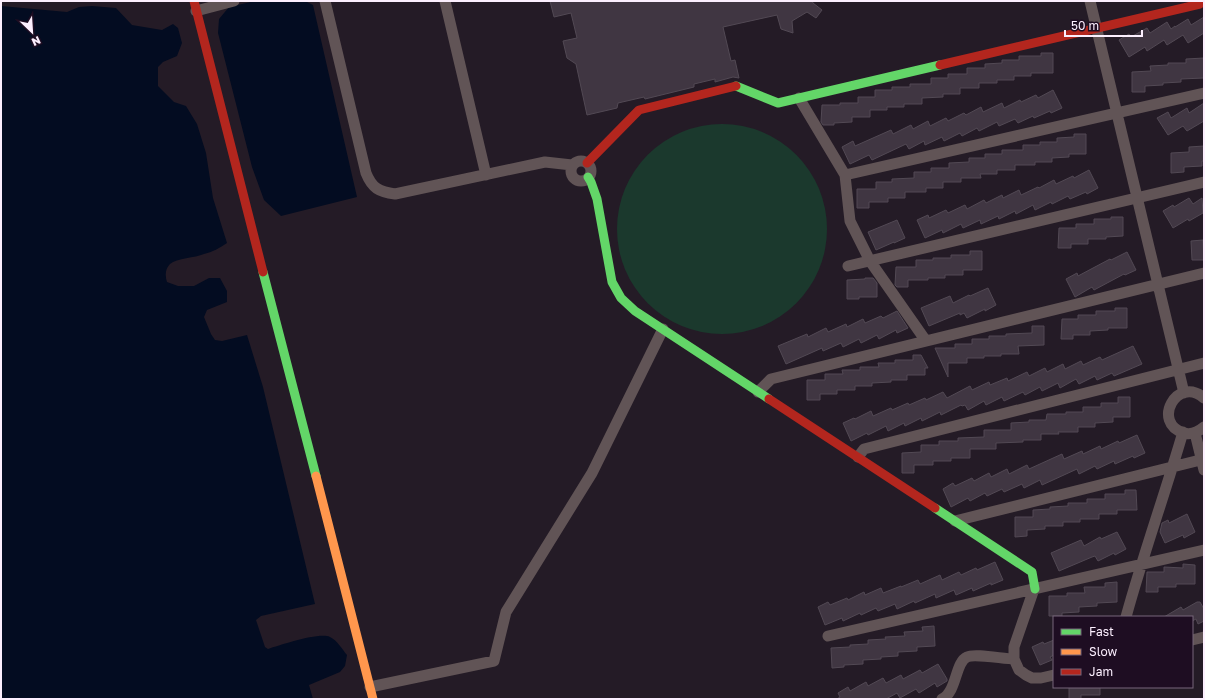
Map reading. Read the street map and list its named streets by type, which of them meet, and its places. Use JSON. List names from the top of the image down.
{
  "legend": ["Fast", "Slow", "Jam"],
  "scale_bar": "50 m",
  "north": "bottom right"
}
